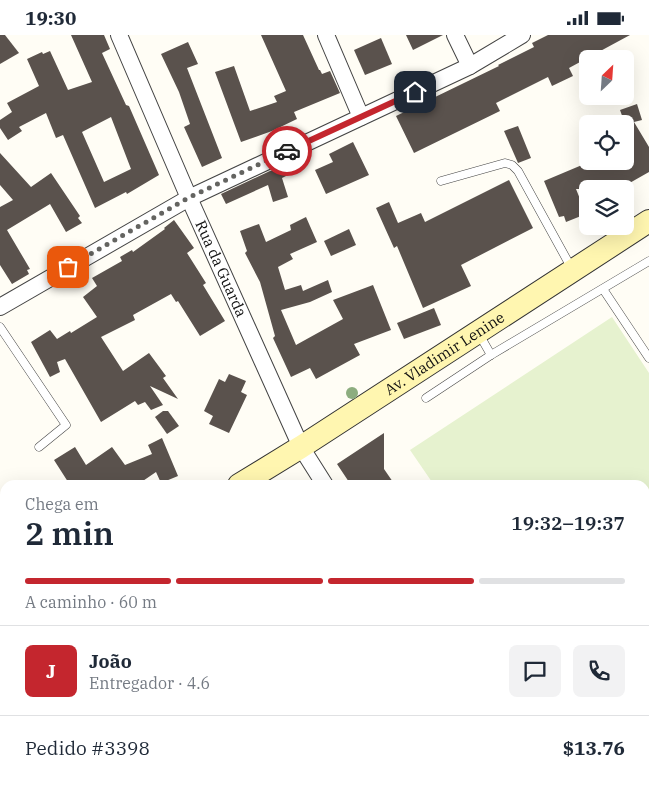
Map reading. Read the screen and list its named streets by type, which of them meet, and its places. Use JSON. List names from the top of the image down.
{
  "streets": {
    "main road": ["Av. Vladimir Lenine"],
    "street": ["Rua da Guarda"]
  },
  "crossings": [
    ["Rua da Guarda", "Av. Vladimir Lenine"]
  ],
  "north": "top right",
  "page": {
    "status": "19:30",
    "heading": ["2 min", "Chega em", "19:32–19:37"],
    "panel": [
      "João",
      "Entregador · 4.6",
      "Pedido #3398",
      "$13.76"
    ],
    "bar": "A caminho · 60 m",
    "round": "J"
  }
}
